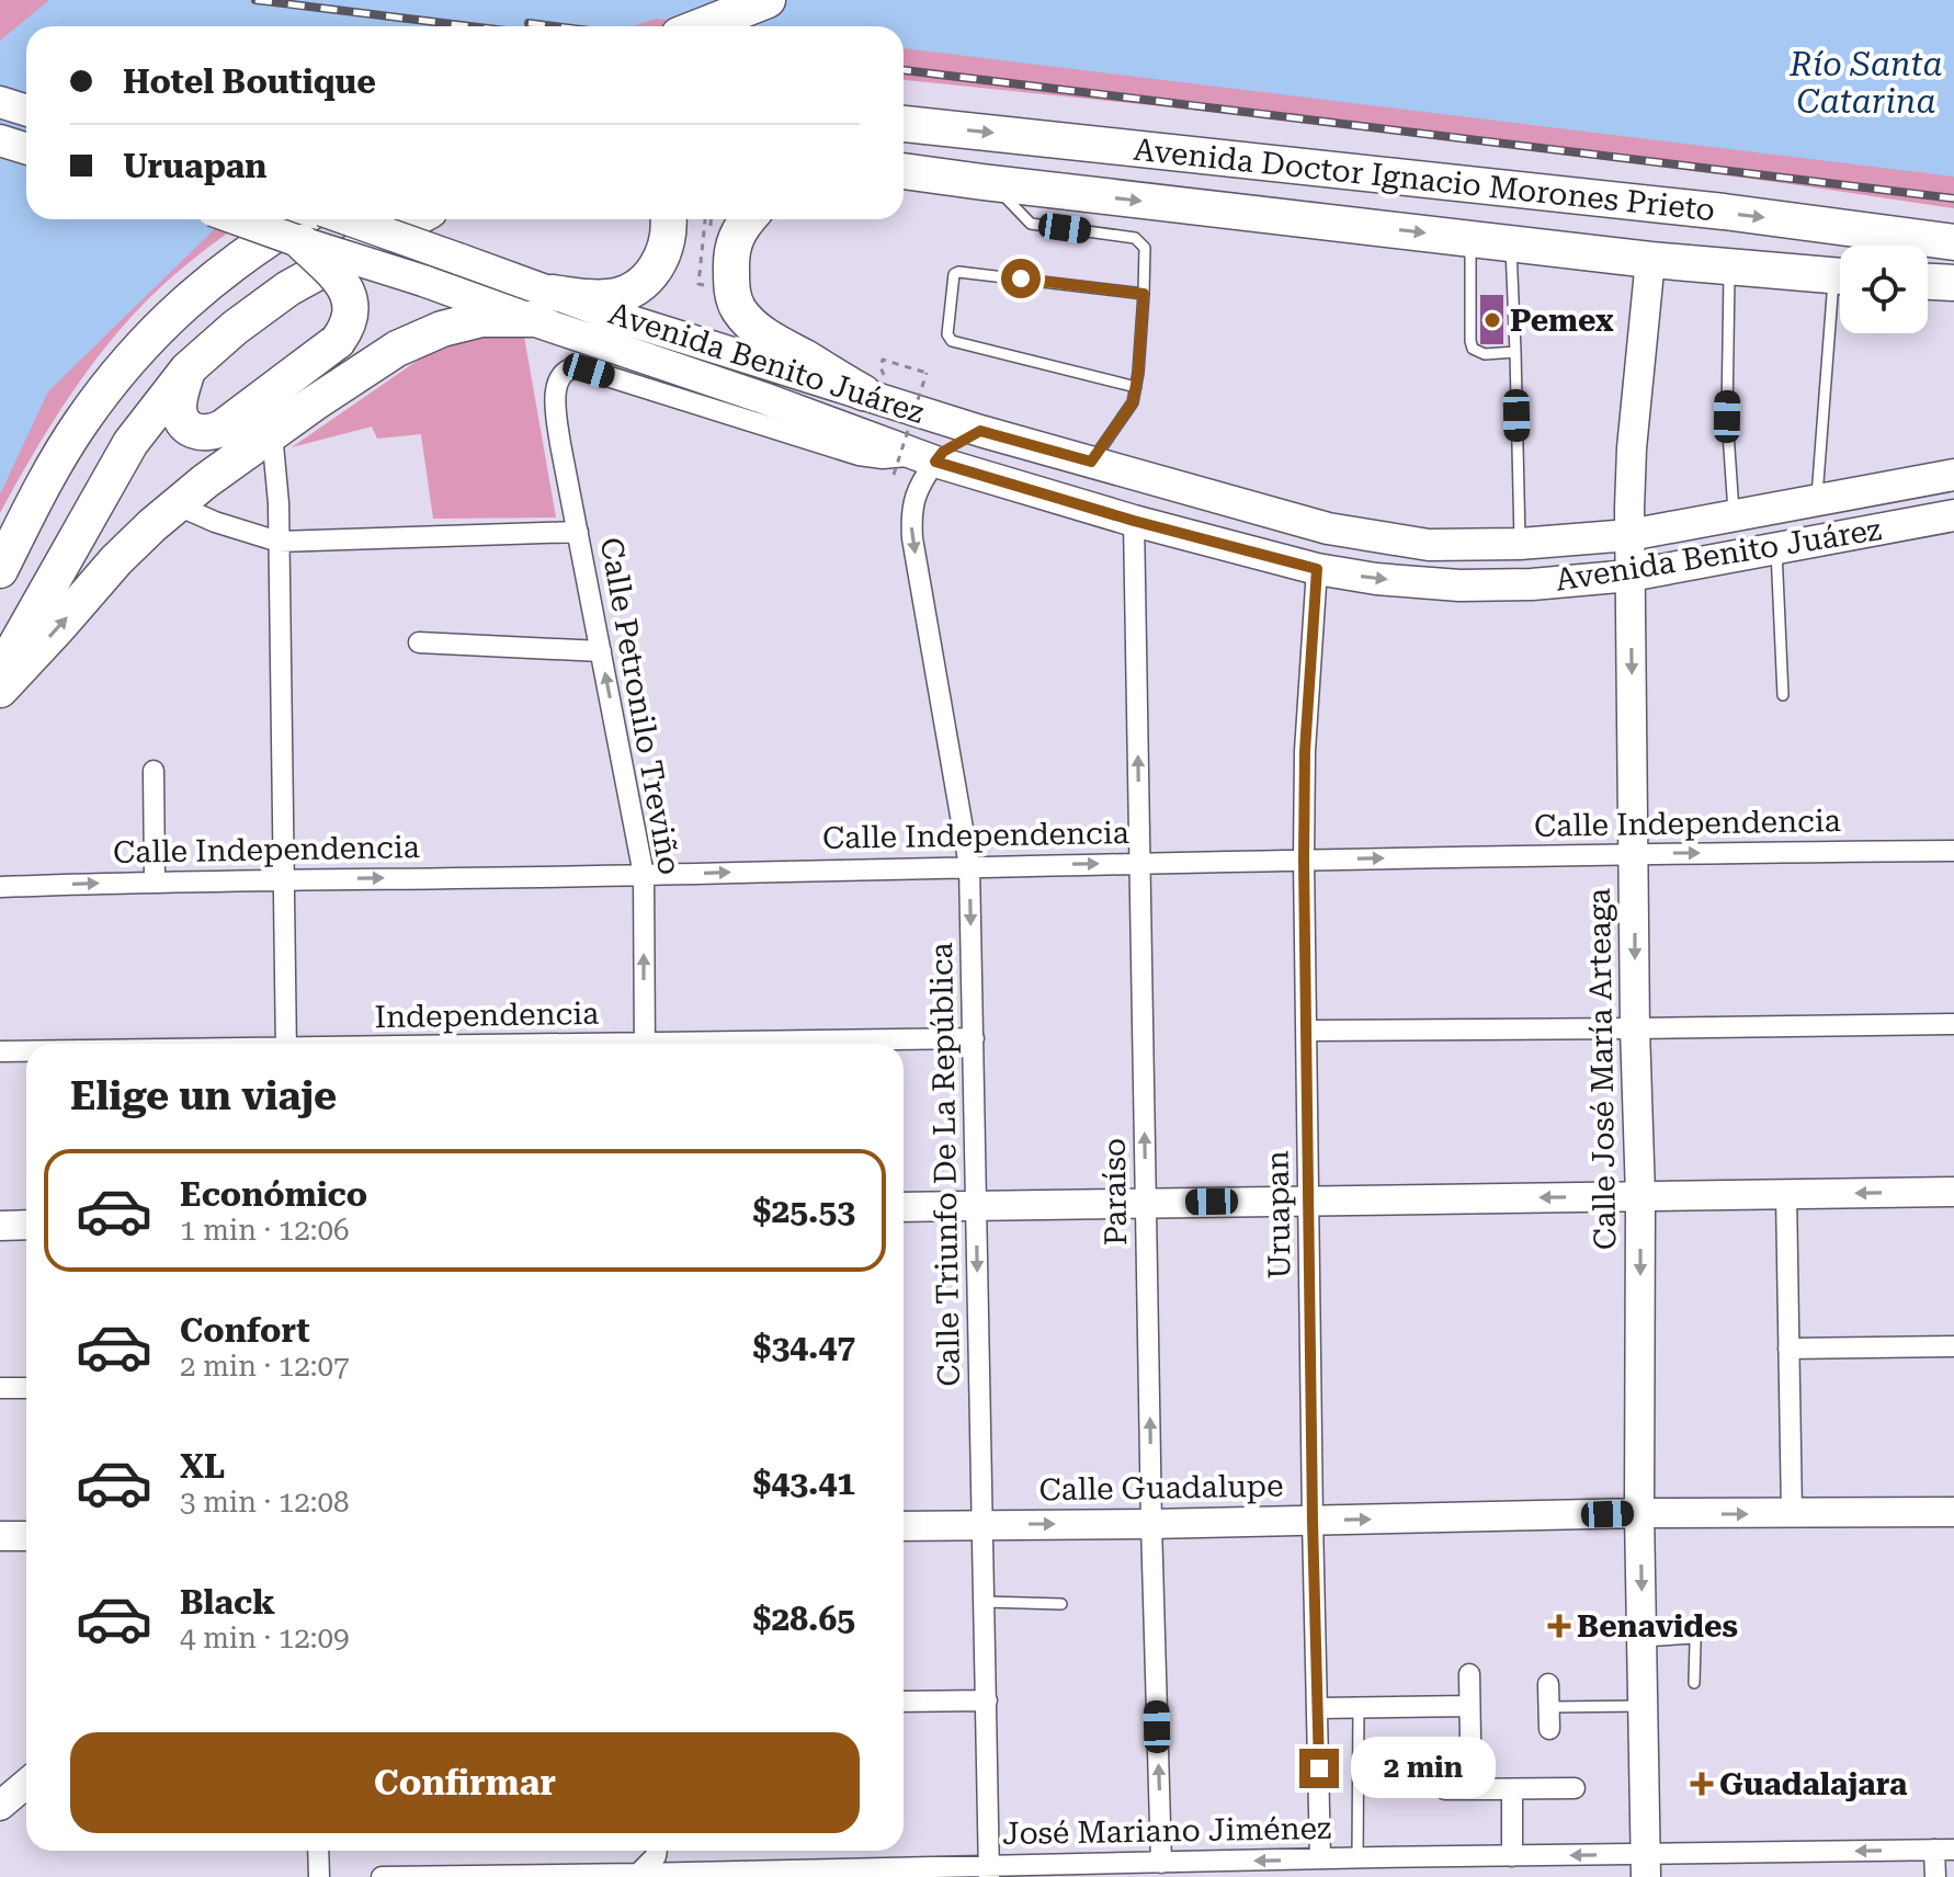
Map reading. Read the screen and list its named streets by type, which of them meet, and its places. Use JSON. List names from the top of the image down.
{
  "streets": {
    "highway": ["Avenida Doctor Ignacio Morones Prieto"],
    "main road": ["Avenida Benito Juárez"],
    "street": [
      "Calle Petronilo Treviño",
      "Calle Independencia",
      "Independencia",
      "Calle José María Arteaga",
      "Calle Triunfo De La República",
      "Paraíso",
      "Uruapan",
      "Calle Guadalupe",
      "José Mariano Jiménez"
    ]
  },
  "crossings": [
    ["Avenida Doctor Ignacio Morones Prieto", "Calle José María Arteaga"],
    ["Avenida Benito Juárez", "Calle Petronilo Treviño"],
    ["Avenida Benito Juárez", "Calle José María Arteaga"],
    ["Avenida Benito Juárez", "Calle Triunfo De La República"],
    ["Avenida Benito Juárez", "Paraíso"],
    ["Avenida Benito Juárez", "Uruapan"],
    ["Calle Petronilo Treviño", "Calle Independencia"],
    ["Calle Petronilo Treviño", "Calle Triunfo De La República"],
    ["Calle Independencia", "Calle José María Arteaga"],
    ["Calle Independencia", "Calle Triunfo De La República"],
    ["Calle Independencia", "Paraíso"],
    ["Calle Independencia", "Uruapan"],
    ["Independencia", "Calle Triunfo De La República"],
    ["Calle José María Arteaga", "Calle Guadalupe"],
    ["Calle José María Arteaga", "José Mariano Jiménez"],
    ["Calle Triunfo De La República", "Calle Guadalupe"],
    ["Calle Triunfo De La República", "José Mariano Jiménez"],
    ["Paraíso", "Calle Guadalupe"],
    ["Paraíso", "José Mariano Jiménez"],
    ["Uruapan", "Calle Guadalupe"],
    ["Uruapan", "José Mariano Jiménez"]
  ],
  "one_way": [
    "Calle Petronilo Treviño",
    "Calle Triunfo De La República",
    "Paraíso",
    "Calle Guadalupe",
    "José Mariano Jiménez"
  ],
  "water": ["Río Santa Catarina"],
  "places": {
    "other": ["Pemex"],
    "health": ["Benavides", "Guadalajara"]
  },
  "page": {
    "banner": ["Hotel Boutique", "Uruapan"],
    "heading": "Elige un viaje",
    "list": [
      {
        "name": "Económico",
        "note": "1 min · 12:06",
        "value": "$25.53"
      },
      {
        "name": "Confort",
        "note": "2 min · 12:07",
        "value": "$34.47"
      },
      {
        "name": "XL",
        "note": "3 min · 12:08",
        "value": "$43.41"
      },
      {
        "name": "Black",
        "note": "4 min · 12:09",
        "value": "$28.65"
      }
    ],
    "buttons": "Confirmar",
    "bubble": "2 min"
  }
}
